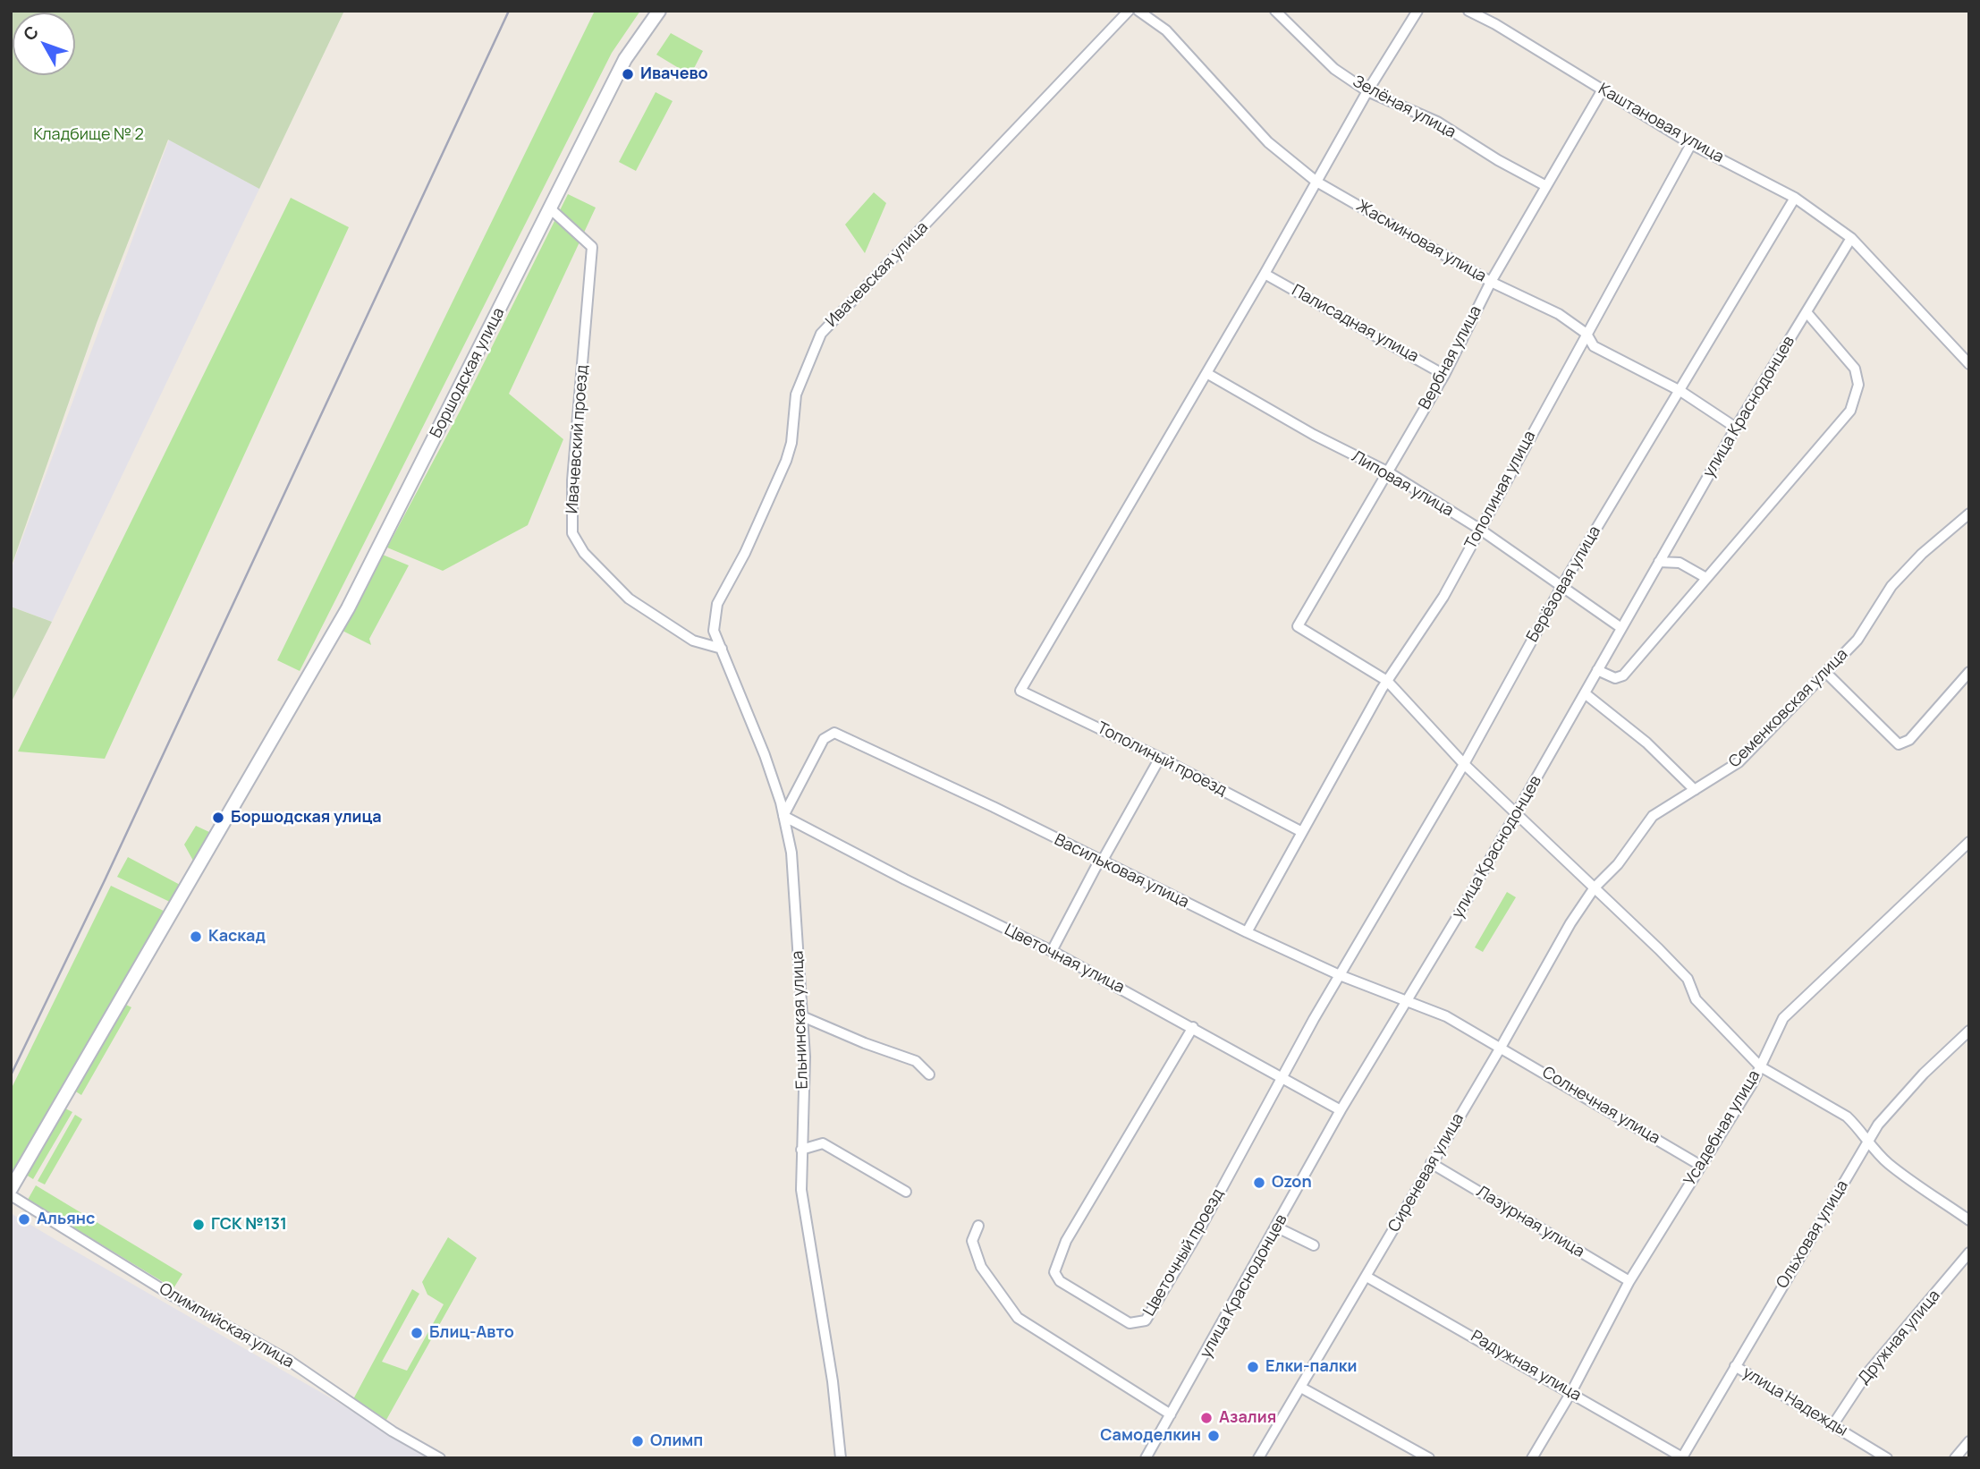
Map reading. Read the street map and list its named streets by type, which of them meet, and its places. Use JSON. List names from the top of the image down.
{
  "streets": {
    "street": [
      "Зелёная улица",
      "Каштановая улица",
      "Жасминовая улица",
      "Ивачевская улица",
      "Палисадная улица",
      "Вербная улица",
      "Боршодская улица",
      "улица Краснодонцев",
      "Ивачевский проезд",
      "Липовая улица",
      "Тополиная улица",
      "Берёзовая улица",
      "Семенковская улица",
      "Тополиный проезд",
      "Васильковая улица",
      "Цветочная улица",
      "Ельнинская улица",
      "Солнечная улица",
      "Усадебная улица",
      "Сиреневая улица",
      "Лазурная улица",
      "Ольховая улица",
      "Цветочный проезд",
      "Олимпийская улица",
      "Дружная улица",
      "Радужная улица",
      "улица Надежды"
    ]
  },
  "crossings": [
    ["Зелёная улица", "Вербная улица"],
    ["Каштановая улица", "Вербная улица"],
    ["Каштановая улица", "улица Краснодонцев"],
    ["Каштановая улица", "Тополиная улица"],
    ["Каштановая улица", "Берёзовая улица"],
    ["Жасминовая улица", "Вербная улица"],
    ["Жасминовая улица", "улица Краснодонцев"],
    ["Жасминовая улица", "Тополиная улица"],
    ["Жасминовая улица", "Берёзовая улица"],
    ["Ивачевская улица", "Ельнинская улица"],
    ["Палисадная улица", "Вербная улица"],
    ["Вербная улица", "Липовая улица"],
    ["Вербная улица", "Тополиная улица"],
    ["Боршодская улица", "Ивачевский проезд"],
    ["улица Краснодонцев", "Липовая улица"],
    ["улица Краснодонцев", "Васильковая улица"],
    ["улица Краснодонцев", "Цветочная улица"],
    ["Ивачевский проезд", "Ельнинская улица"],
    ["Липовая улица", "Тополиная улица"],
    ["Липовая улица", "Берёзовая улица"],
    ["Липовая улица", "Тополиный проезд"],
    ["Тополиная улица", "Тополиный проезд"],
    ["Тополиная улица", "Васильковая улица"],
    ["Берёзовая улица", "Васильковая улица"],
    ["Берёзовая улица", "Цветочный проезд"],
    ["Семенковская улица", "Сиреневая улица"],
    ["Васильковая улица", "Цветочная улица"],
    ["Васильковая улица", "Ельнинская улица"],
    ["Васильковая улица", "Солнечная улица"],
    ["Васильковая улица", "Сиреневая улица"],
    ["Васильковая улица", "Цветочный проезд"],
    ["Цветочная улица", "Ельнинская улица"],
    ["Цветочная улица", "Цветочный проезд"],
    ["Солнечная улица", "Усадебная улица"],
    ["Солнечная улица", "Сиреневая улица"],
    ["Усадебная улица", "Лазурная улица"],
    ["Усадебная улица", "Радужная улица"],
    ["Сиреневая улица", "Лазурная улица"],
    ["Сиреневая улица", "Радужная улица"],
    ["Ольховая улица", "Радужная улица"],
    ["Ольховая улица", "улица Надежды"],
    ["Дружная улица", "улица Надежды"]
  ],
  "parks": ["Кладбище № 2"],
  "places": [
    "Ивачево",
    "Боршодская улица",
    "Каскад",
    "Ozon",
    "Альянс",
    "ГСК №131",
    "Блиц-Авто",
    "Елки-палки",
    "Азалия",
    "Самоделкин",
    "Олимп"
  ],
  "north": "top left"
}
